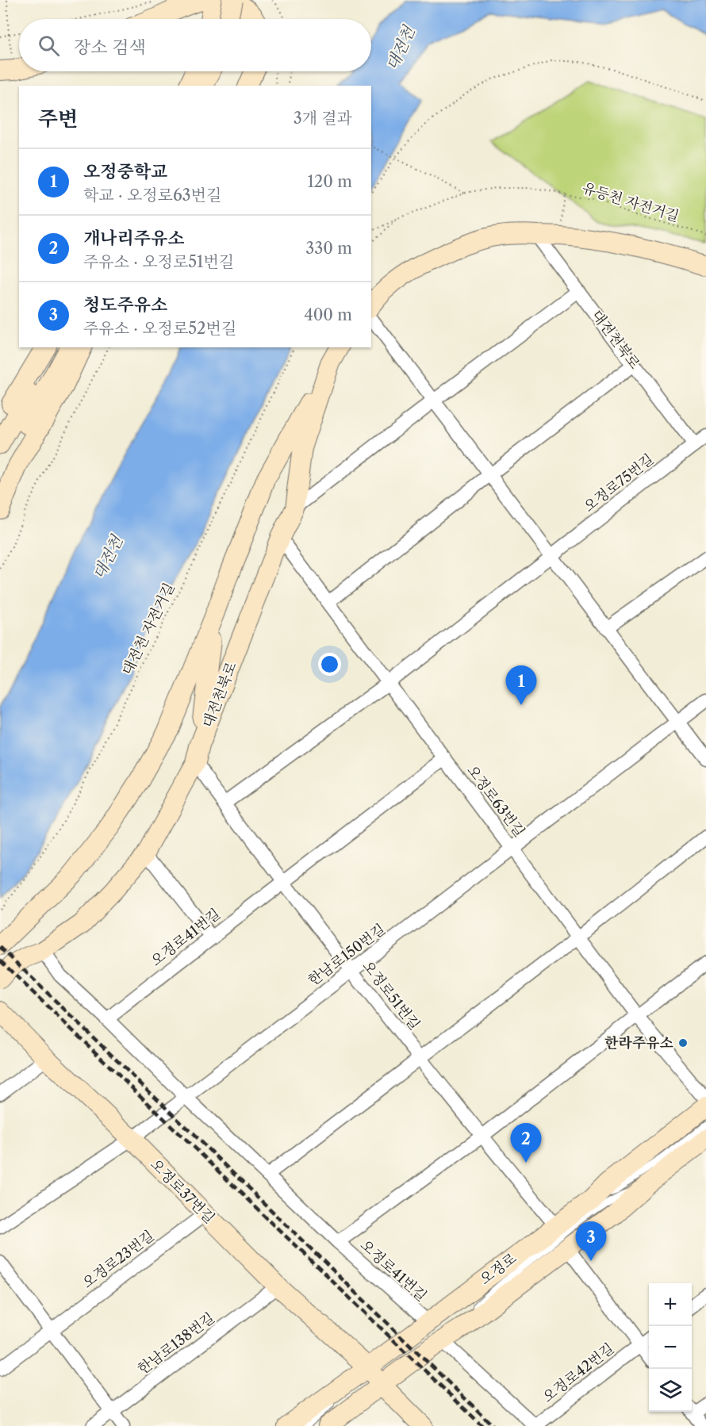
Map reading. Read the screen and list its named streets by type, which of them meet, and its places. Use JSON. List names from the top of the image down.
{
  "streets": {
    "main road": ["대전천북로", "오정로37번길", "오정로"],
    "street": [
      "오정로75번길",
      "오정로63번길",
      "오정로41번길",
      "한남로150번길",
      "오정로51번길",
      "오정로23번길",
      "한남로138번길",
      "오정로42번길"
    ],
    "path": ["유등천 자전거길", "대전천 자전거길"]
  },
  "crossings": [
    ["대전천북로", "오정로75번길"],
    ["대전천북로", "오정로63번길"],
    ["대전천북로", "오정로41번길"],
    ["대전천북로", "오정로51번길"],
    ["오정로63번길", "한남로150번길"],
    ["오정로41번길", "한남로150번길"],
    ["오정로41번길", "오정로51번길"],
    ["오정로41번길", "오정로"],
    ["한남로150번길", "오정로51번길"],
    ["한남로150번길", "오정로37번길"],
    ["오정로51번길", "오정로"],
    ["오정로37번길", "오정로23번길"],
    ["오정로37번길", "오정로"],
    ["오정로37번길", "한남로138번길"],
    ["오정로", "오정로42번길"]
  ],
  "water": ["대전천"],
  "places": ["한라주유소"],
  "page": {
    "search": "장소 검색",
    "heading": ["주변", "3개 결과"],
    "list": [
      {
        "mark": "1",
        "name": "오정중학교",
        "note": "학교 · 오정로63번길",
        "value": "120 m"
      },
      {
        "mark": "2",
        "name": "개나리주유소",
        "note": "주유소 · 오정로51번길",
        "value": "330 m"
      },
      {
        "mark": "3",
        "name": "청도주유소",
        "note": "주유소 · 오정로52번길",
        "value": "400 m"
      }
    ],
    "pins": ["1", "2", "3"],
    "map_buttons": ["+", "−"]
  }
}
